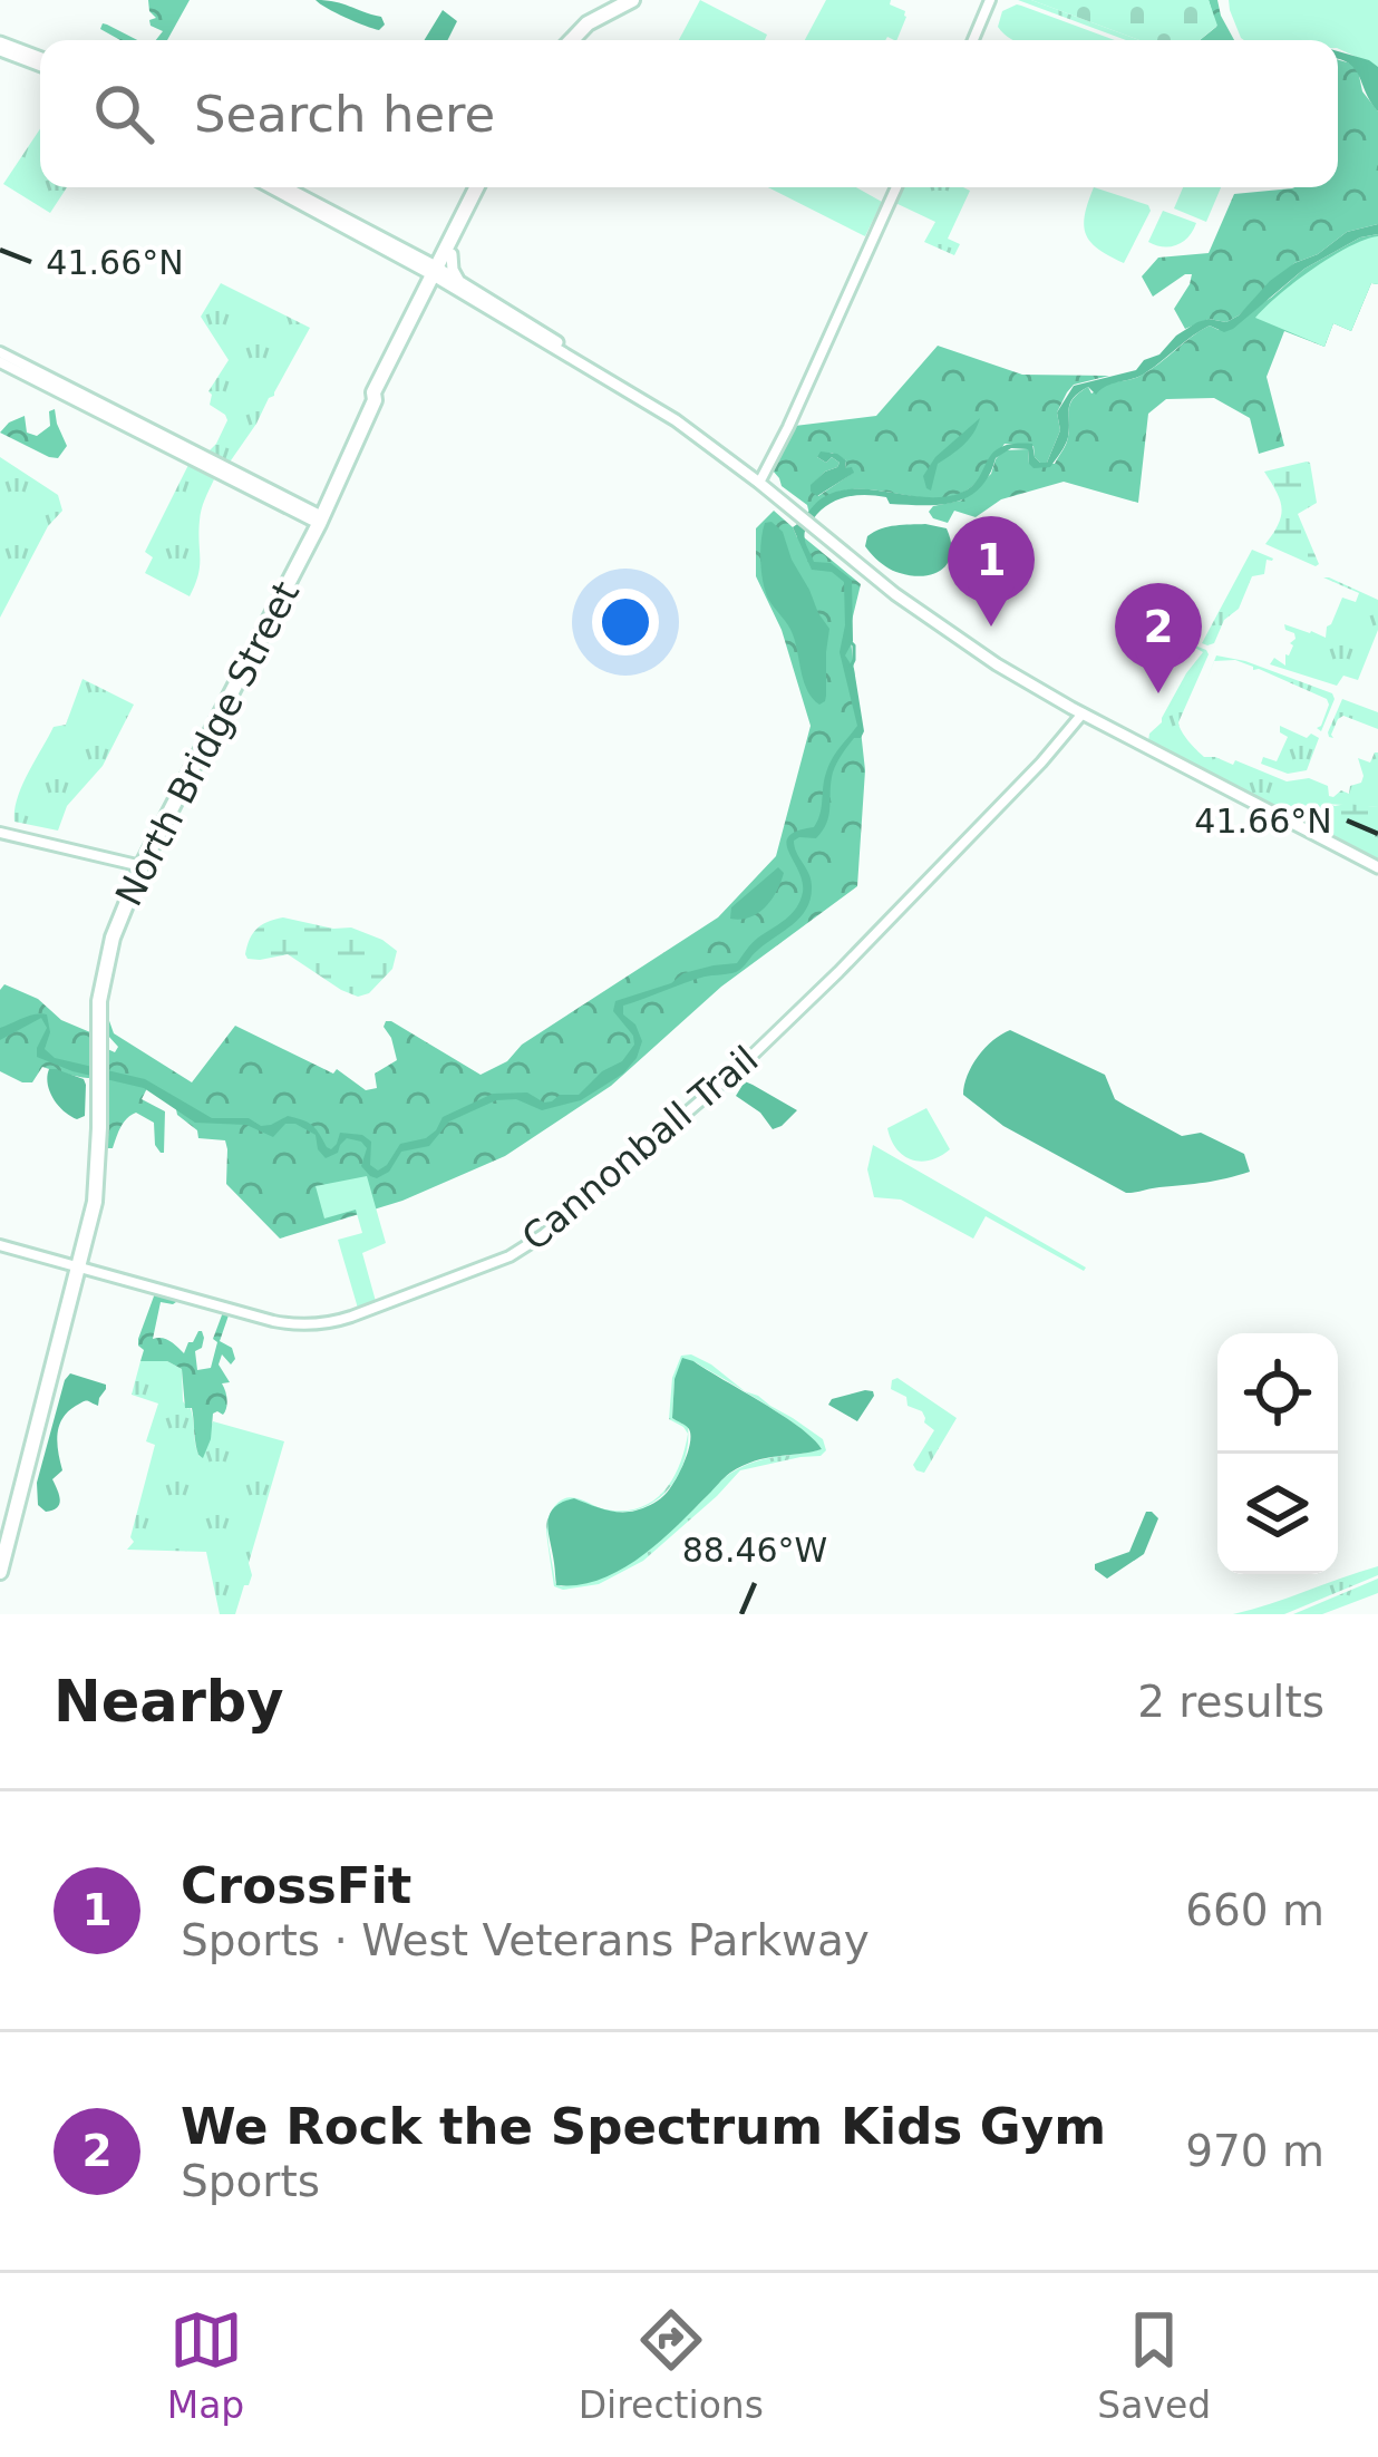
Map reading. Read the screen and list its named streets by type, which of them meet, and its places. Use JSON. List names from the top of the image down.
{
  "streets": {
    "highway": ["North Bridge Street"],
    "main road": ["Cannonball Trail"]
  },
  "crossings": [
    ["North Bridge Street", "Cannonball Trail"]
  ],
  "page": {
    "search": "Search here",
    "pins": ["1", "2"],
    "heading": ["Nearby", "2 results"],
    "list": [
      {
        "mark": "1",
        "name": "CrossFit",
        "note": "Sports · West Veterans Parkway",
        "value": "660 m"
      },
      {
        "mark": "2",
        "name": "We Rock the Spectrum Kids Gym",
        "note": "Sports",
        "value": "970 m"
      }
    ],
    "nav": ["Map", "Directions", "Saved"]
  },
  "coordinates": ["41.66°N", "88.46°W"]
}
